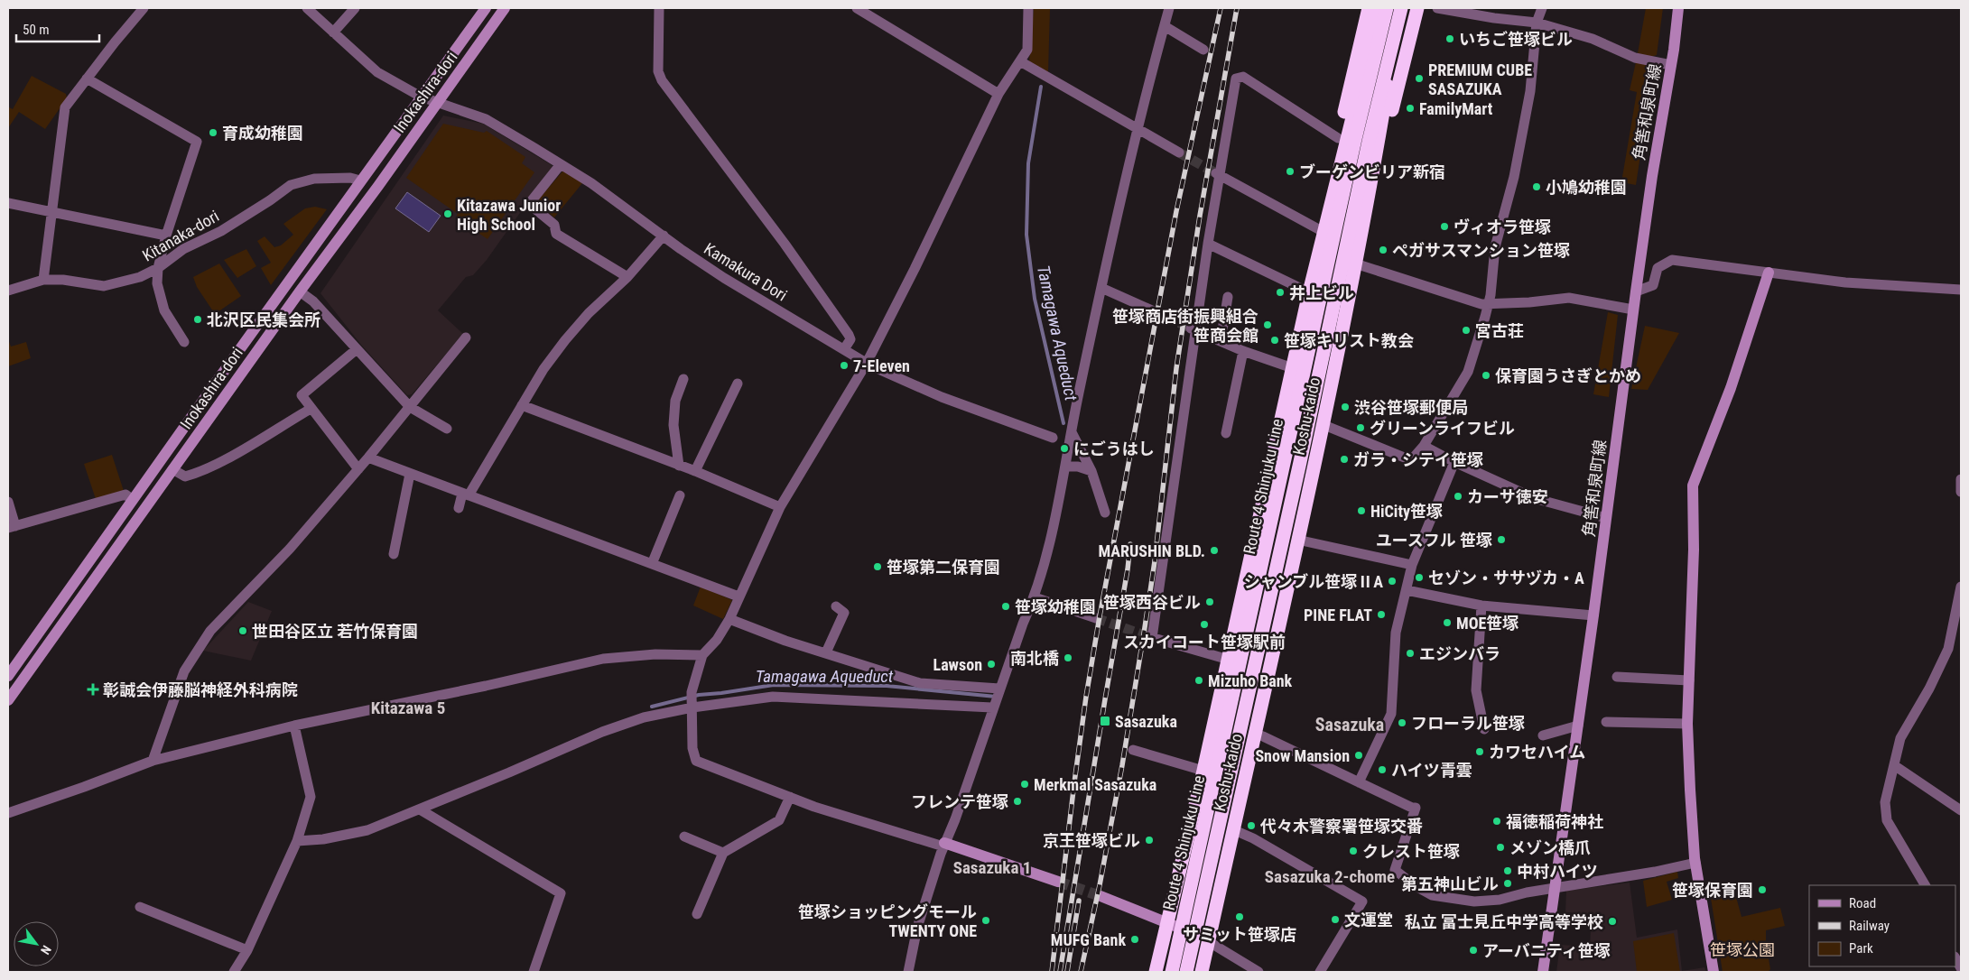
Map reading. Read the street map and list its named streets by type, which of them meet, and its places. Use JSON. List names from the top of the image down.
{
  "streets": {
    "highway": ["Koshu-kaido", "Route 4 Shinjuku Line"],
    "main road": ["Inokashira-dori", "角筈和泉町線"],
    "street": ["Kitanaka-dori", "Kamakura Dori"]
  },
  "crossings": [
    ["Inokashira-dori", "Kitanaka-dori"],
    ["Inokashira-dori", "Kamakura Dori"]
  ],
  "districts": [
    "Kitazawa 5",
    "Sasazuka",
    "Sasazuka 1",
    "Sasazuka 2-chome"
  ],
  "water": ["Tamagawa Aqueduct"],
  "parks": ["笹塚公園"],
  "places": {
    "other": [
      "いちご笹塚ビル",
      "PREMIUM CUBE SASAZUKA",
      "FamilyMart",
      "育成幼稚園",
      "ブーゲンビリア新宿",
      "小鳩幼稚園",
      "Kitazawa Junior High School",
      "ヴィオラ笹塚",
      "ペガサスマンション笹塚",
      "井上ビル",
      "北沢区民集会所",
      "笹塚商店街振興組合 笹商会館",
      "宮古荘",
      "笹塚キリスト教会",
      "7-Eleven",
      "保育園うさぎとかめ",
      "渋谷笹塚郵便局",
      "グリーンライフビル",
      "にごうはし",
      "ガラ・シテイ笹塚",
      "カーサ徳安",
      "HiCity笹塚",
      "ユースフル 笹塚",
      "MARUSHIN BLD.",
      "笹塚第二保育園",
      "セゾン・ササヅカ・A",
      "シャンブル笹塚ⅡA",
      "笹塚西谷ビル",
      "笹塚幼稚園",
      "PINE FLAT",
      "MOE笹塚",
      "スカイコート笹塚駅前",
      "世田谷区立 若竹保育園",
      "エジンバラ",
      "南北橋",
      "Lawson",
      "Mizuho Bank",
      "フローラル笹塚",
      "カワセハイム",
      "Snow Mansion",
      "ハイツ青雲",
      "Merkmal Sasazuka",
      "フレンテ笹塚",
      "福徳稲荷神社",
      "代々木警察署笹塚交番",
      "京王笹塚ビル",
      "メゾン橋爪",
      "クレスト笹塚",
      "中村ハイツ",
      "第五神山ビル",
      "笹塚保育園",
      "サミット笹塚店",
      "文運堂",
      "笹塚ショッピングモール TWENTY ONE",
      "私立 富士見丘中学高等学校",
      "MUFG Bank",
      "アーバニティ笹塚"
    ],
    "health": ["彰誠会伊藤脳神経外科病院"],
    "transit": ["Sasazuka"]
  },
  "legend": ["Road", "Railway", "Park"],
  "scale_bar": "50 m",
  "north": "bottom right"
}
